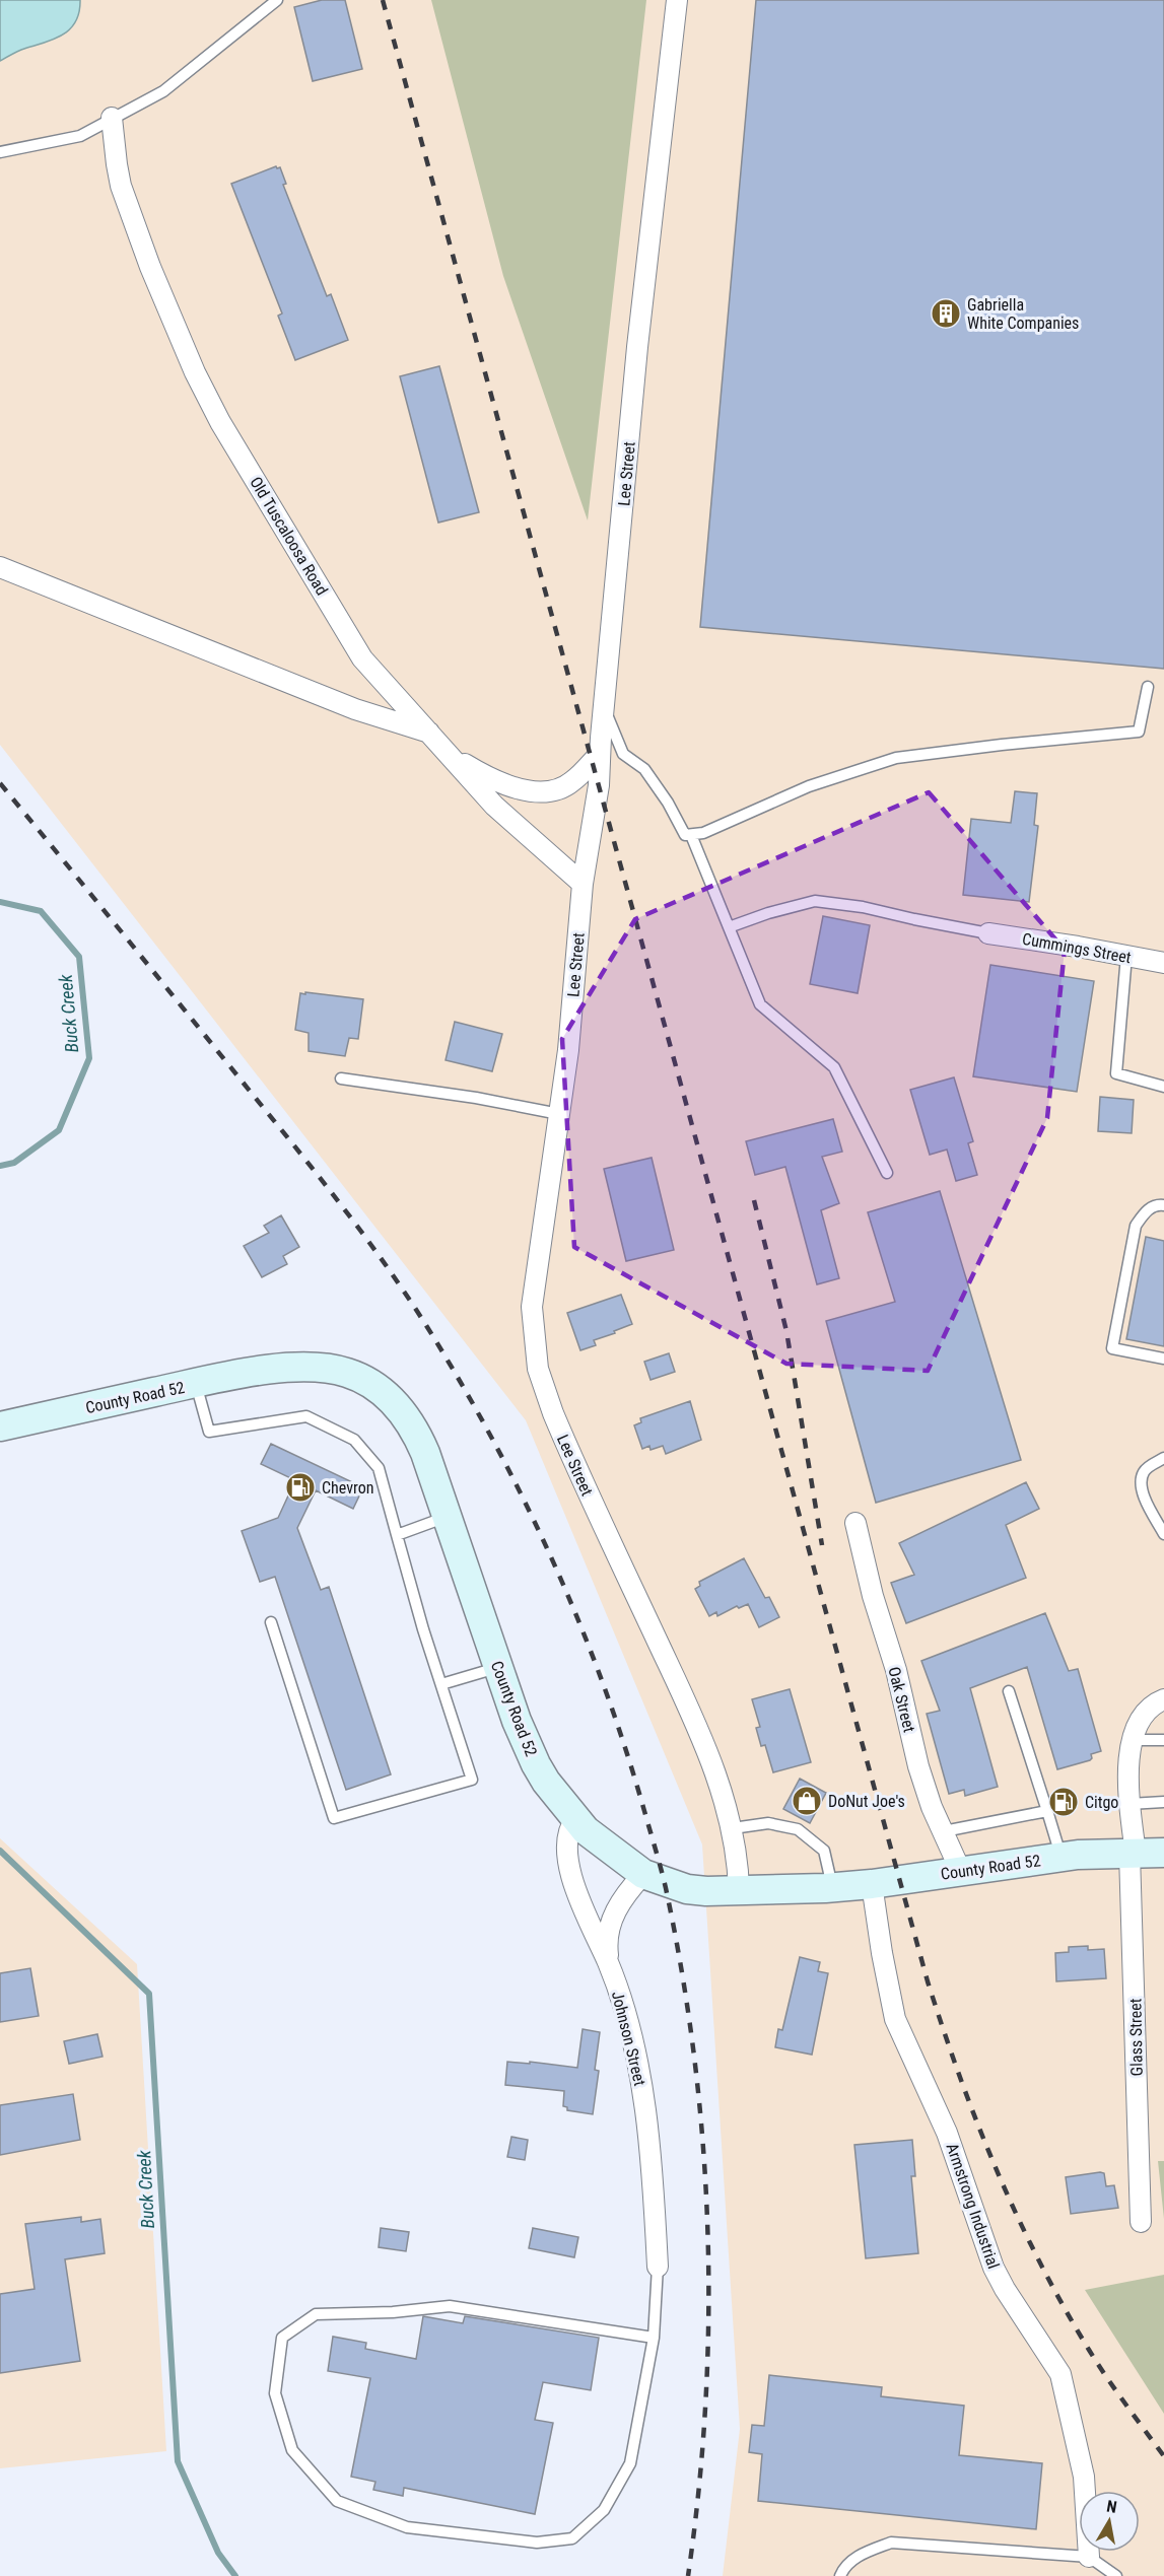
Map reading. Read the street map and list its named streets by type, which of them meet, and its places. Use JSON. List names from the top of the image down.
{
  "streets": {
    "street": [
      "Lee Street",
      "Old Tuscaloosa Road",
      "Cummings Street",
      "County Road 52",
      "Oak Street",
      "Glass Street",
      "Johnson Street",
      "Armstrong Industrial"
    ]
  },
  "crossings": [
    ["Lee Street", "Old Tuscaloosa Road"],
    ["Lee Street", "County Road 52"],
    ["County Road 52", "Oak Street"],
    ["County Road 52", "Glass Street"],
    ["County Road 52", "Johnson Street"],
    ["County Road 52", "Armstrong Industrial"]
  ],
  "water": ["Buck Creek"],
  "places": {
    "building": ["Gabriella White Companies"],
    "fuel station": ["Chevron", "Citgo"],
    "shop": ["DoNut Joe's"]
  },
  "north": "top"
}
